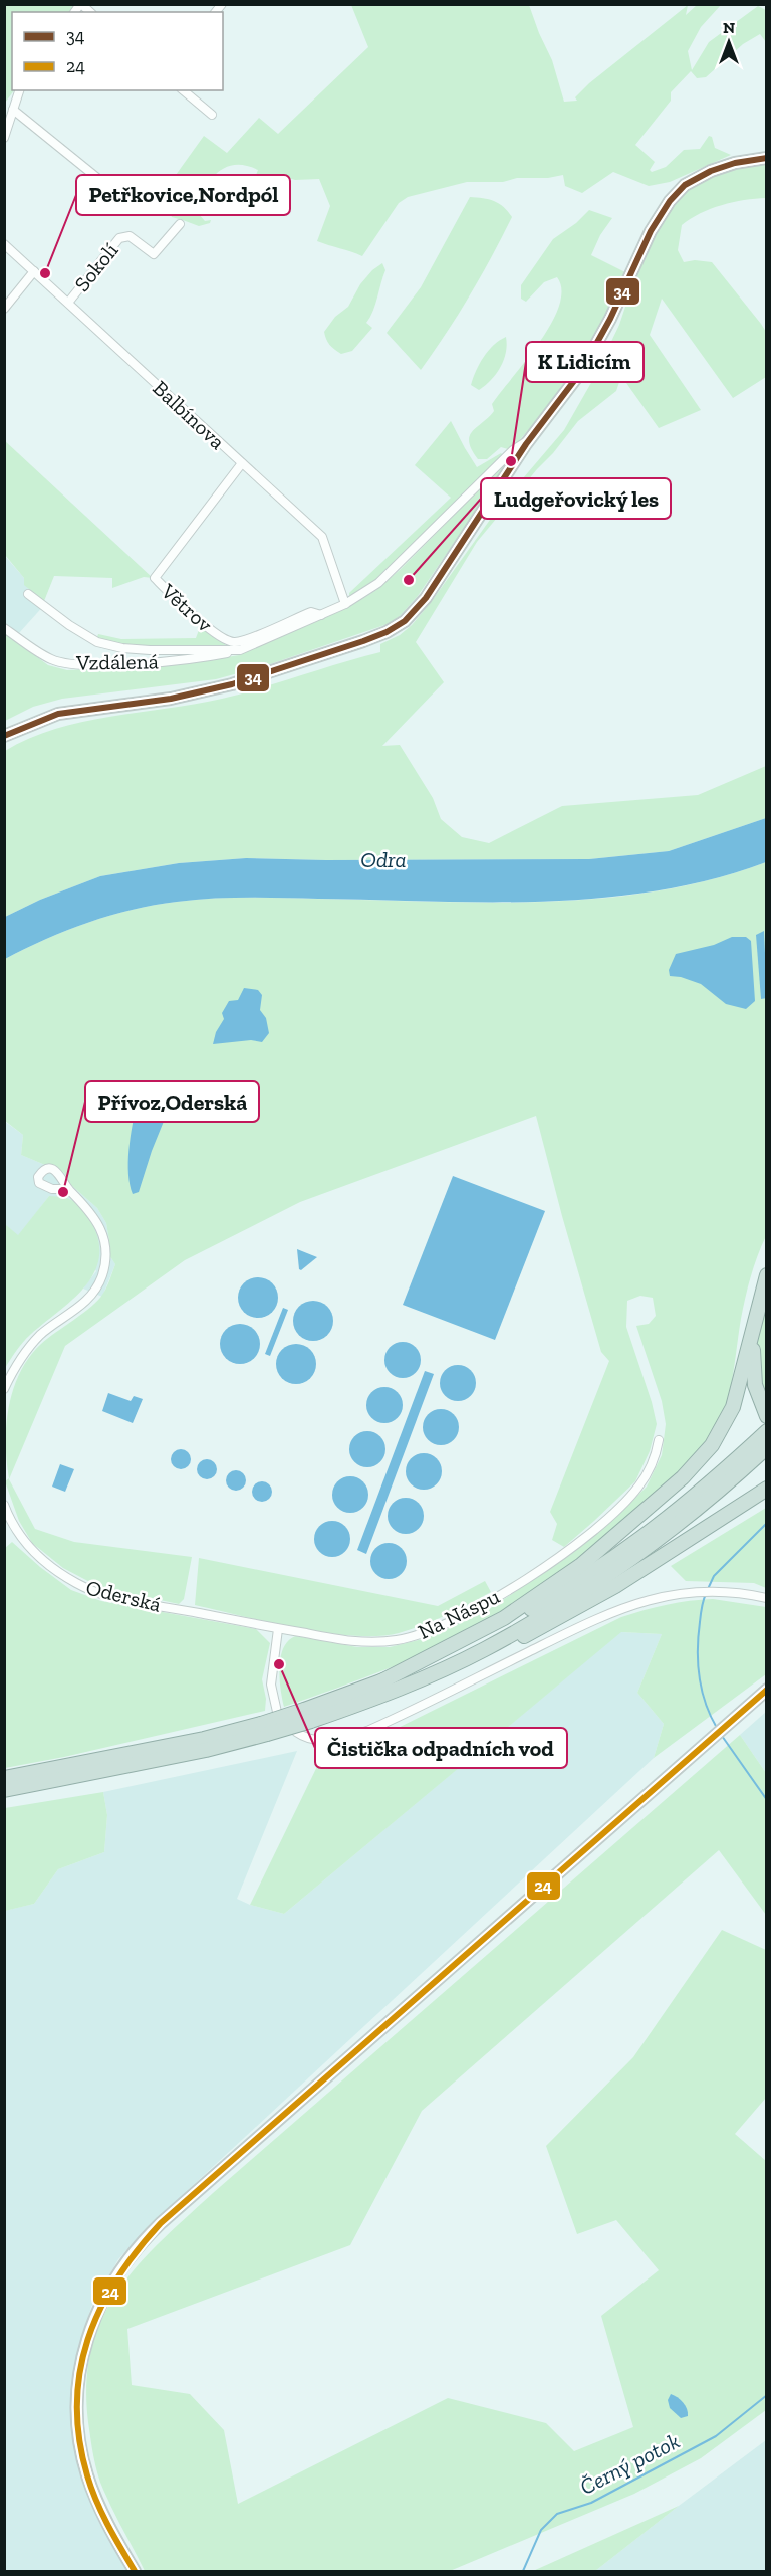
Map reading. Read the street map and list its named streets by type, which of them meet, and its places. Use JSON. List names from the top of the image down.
{
  "streets": {
    "street": [
      "Sokolí",
      "Balbínova",
      "Větrov",
      "Vzdálená",
      "Oderská",
      "Na Náspu"
    ]
  },
  "crossings": [
    ["Sokolí", "Balbínova"],
    ["Balbínova", "Větrov"],
    ["Oderská", "Na Náspu"]
  ],
  "water": ["Odra", "Černý potok"],
  "places": [
    "Petřkovice,Nordpól",
    "K Lidicím",
    "Ludgeřovický les",
    "Přívoz,Oderská",
    "Čistička odpadních vod"
  ],
  "lines": ["transit line 34", "transit line 24"],
  "legend": ["34", "24"],
  "north": "top"
}
